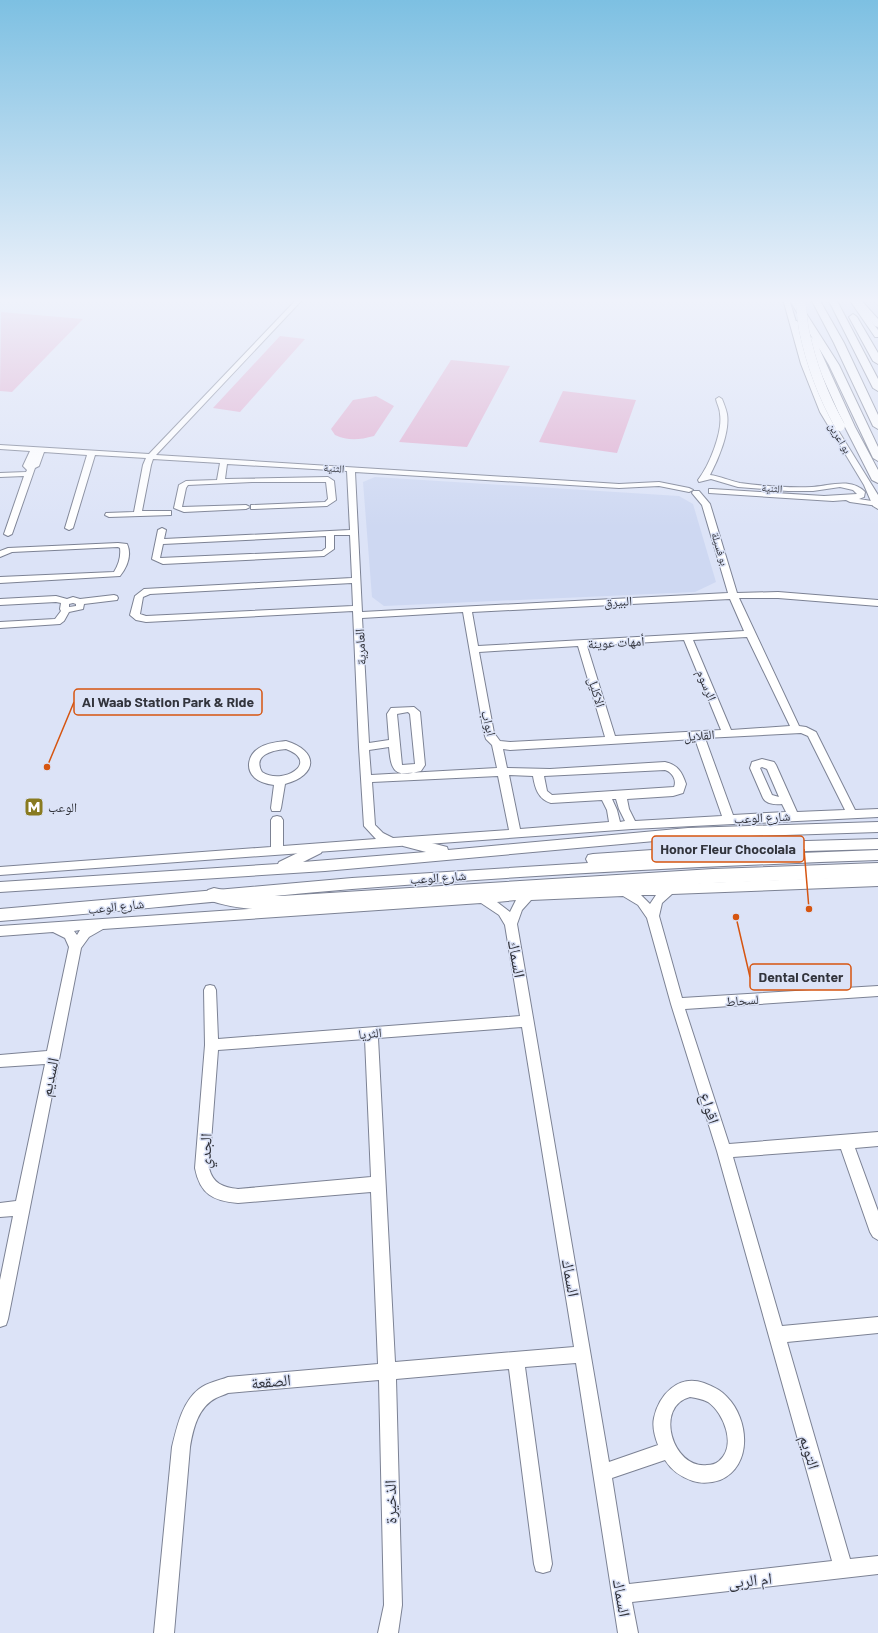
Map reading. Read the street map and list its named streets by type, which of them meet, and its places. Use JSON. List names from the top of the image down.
{
  "streets": {
    "main road": ["بو اعرين", "شارع الوعب"],
    "street": [
      "الثنية",
      "بو فسيلة",
      "البيرق",
      "أمهات عوينة",
      "العامرية",
      "الرسوم",
      "الاكليل",
      "ابواب",
      "القلايل",
      "السماك",
      "لسحاط",
      "الثريا",
      "السديم",
      "اقواع",
      "الجدي",
      "الصقعة",
      "التويم",
      "الذخيرة",
      "ام الربى"
    ]
  },
  "crossings": [
    ["بو اعرين", "الثنية"],
    ["الثنية", "بو فسيلة"],
    ["الثنية", "العامرية"],
    ["بو فسيلة", "البيرق"],
    ["البيرق", "العامرية"],
    ["البيرق", "ابواب"],
    ["أمهات عوينة", "الرسوم"],
    ["أمهات عوينة", "الاكليل"],
    ["أمهات عوينة", "ابواب"],
    ["الرسوم", "القلايل"],
    ["الاكليل", "القلايل"],
    ["ابواب", "القلايل"],
    ["ابواب", "شارع الوعب"],
    ["القلايل", "شارع الوعب"],
    ["شارع الوعب", "السماك"],
    ["شارع الوعب", "السديم"],
    ["شارع الوعب", "اقواع"],
    ["السماك", "الثريا"],
    ["السماك", "الصقعة"],
    ["السماك", "ام الربى"],
    ["لسحاط", "اقواع"],
    ["الثريا", "الجدي"],
    ["اقواع", "التويم"],
    ["الصقعة", "الذخيرة"],
    ["التويم", "ام الربى"]
  ],
  "places": {
    "other": ["Al Waab Station Park & Ride", "Honor Fleur Chocolala", "Dental Center"],
    "metro station": ["الوعب"]
  }
}
